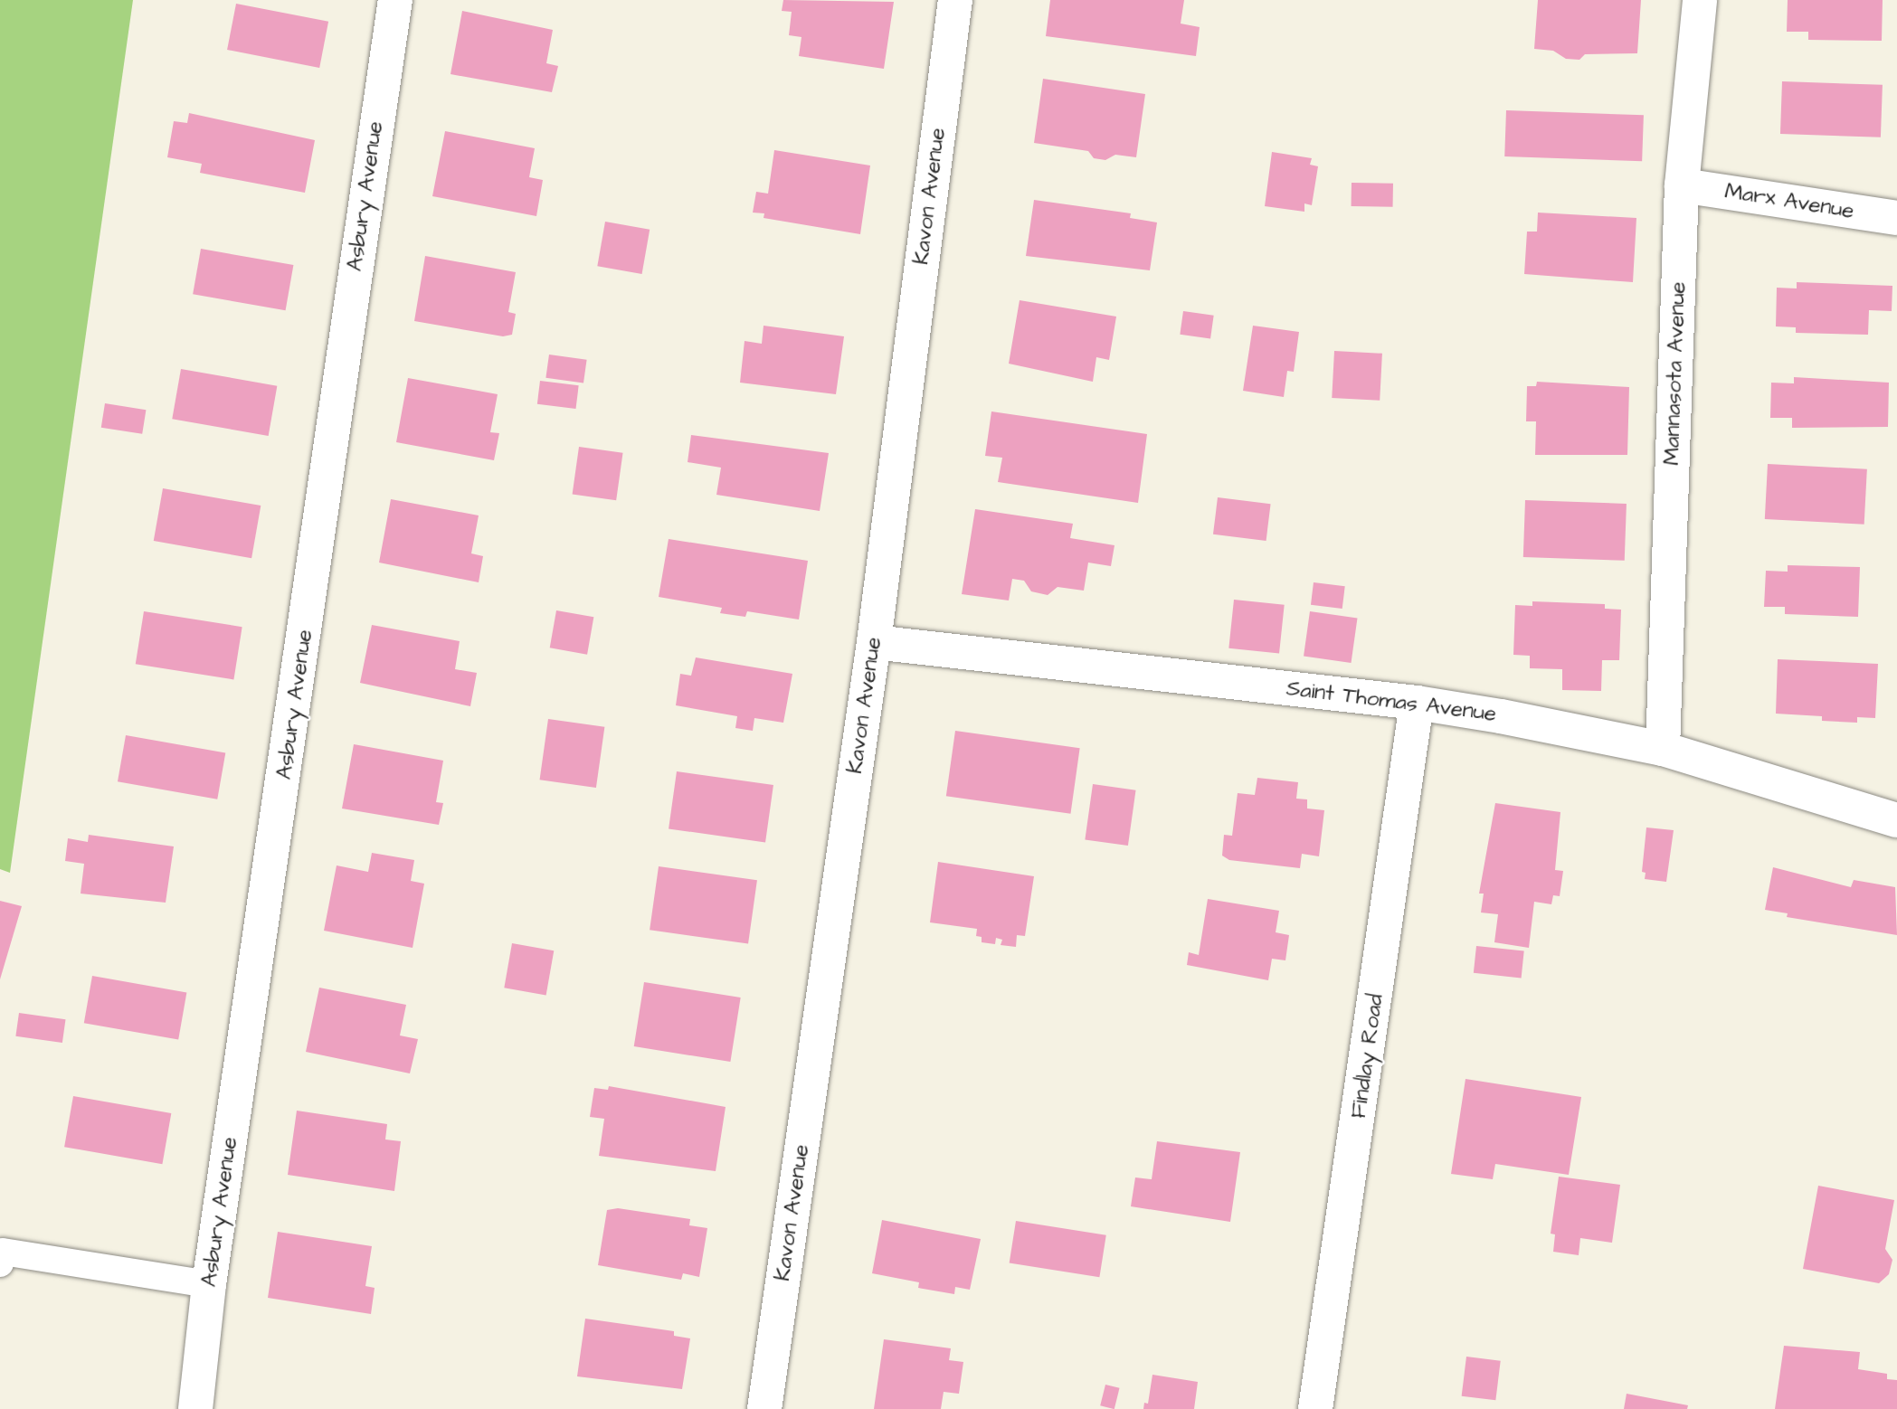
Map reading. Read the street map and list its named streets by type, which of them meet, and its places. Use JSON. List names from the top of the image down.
{
  "streets": {
    "street": [
      "Asbury Avenue",
      "Kavon Avenue",
      "Marx Avenue",
      "Mannasota Avenue",
      "Saint Thomas Avenue",
      "Findlay Road"
    ]
  },
  "crossings": [
    ["Kavon Avenue", "Saint Thomas Avenue"],
    ["Marx Avenue", "Mannasota Avenue"],
    ["Mannasota Avenue", "Saint Thomas Avenue"],
    ["Saint Thomas Avenue", "Findlay Road"]
  ]
}
